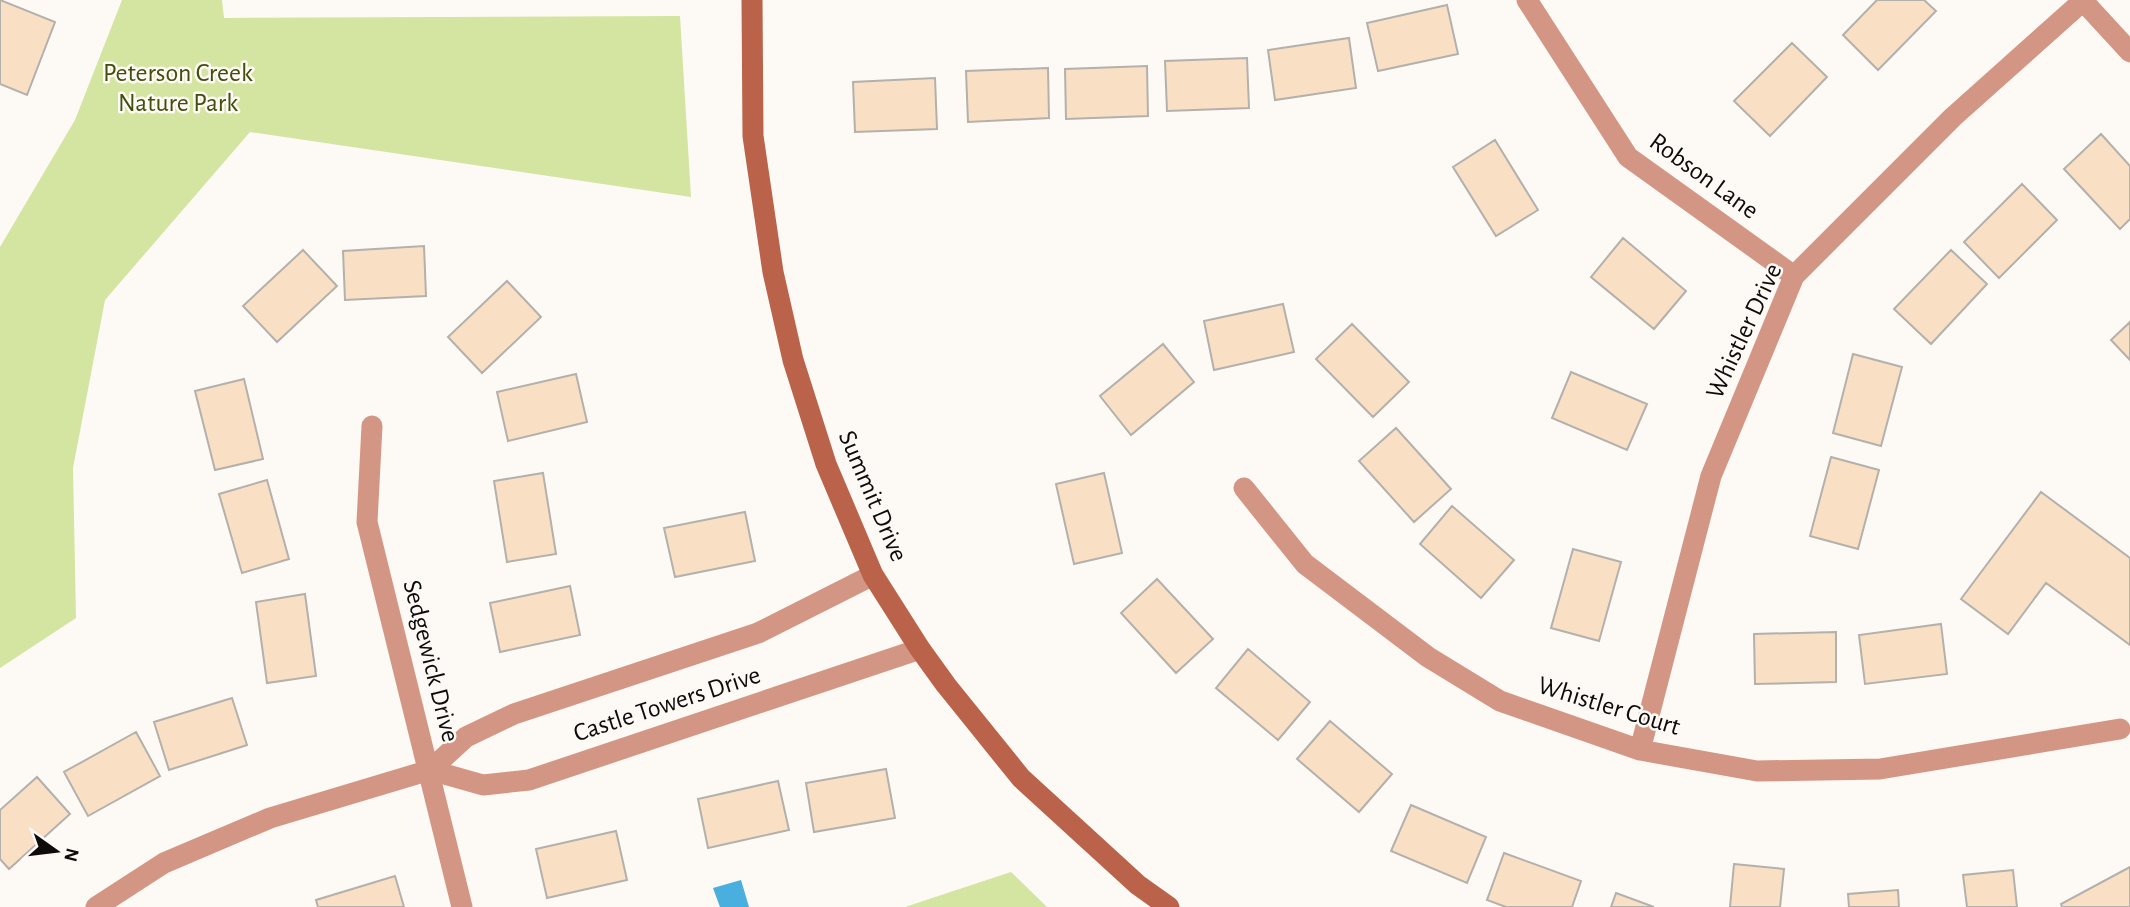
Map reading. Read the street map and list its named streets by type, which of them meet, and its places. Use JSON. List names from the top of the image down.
{
  "streets": {
    "main road": ["Summit Drive"],
    "street": [
      "Robson Lane",
      "Whistler Drive",
      "Sedgewick Drive",
      "Castle Towers Drive",
      "Whistler Court"
    ]
  },
  "crossings": [
    ["Robson Lane", "Whistler Drive"],
    ["Whistler Drive", "Whistler Court"],
    ["Summit Drive", "Castle Towers Drive"],
    ["Sedgewick Drive", "Castle Towers Drive"]
  ],
  "parks": ["Peterson Creek Nature Park"],
  "north": "right"
}
